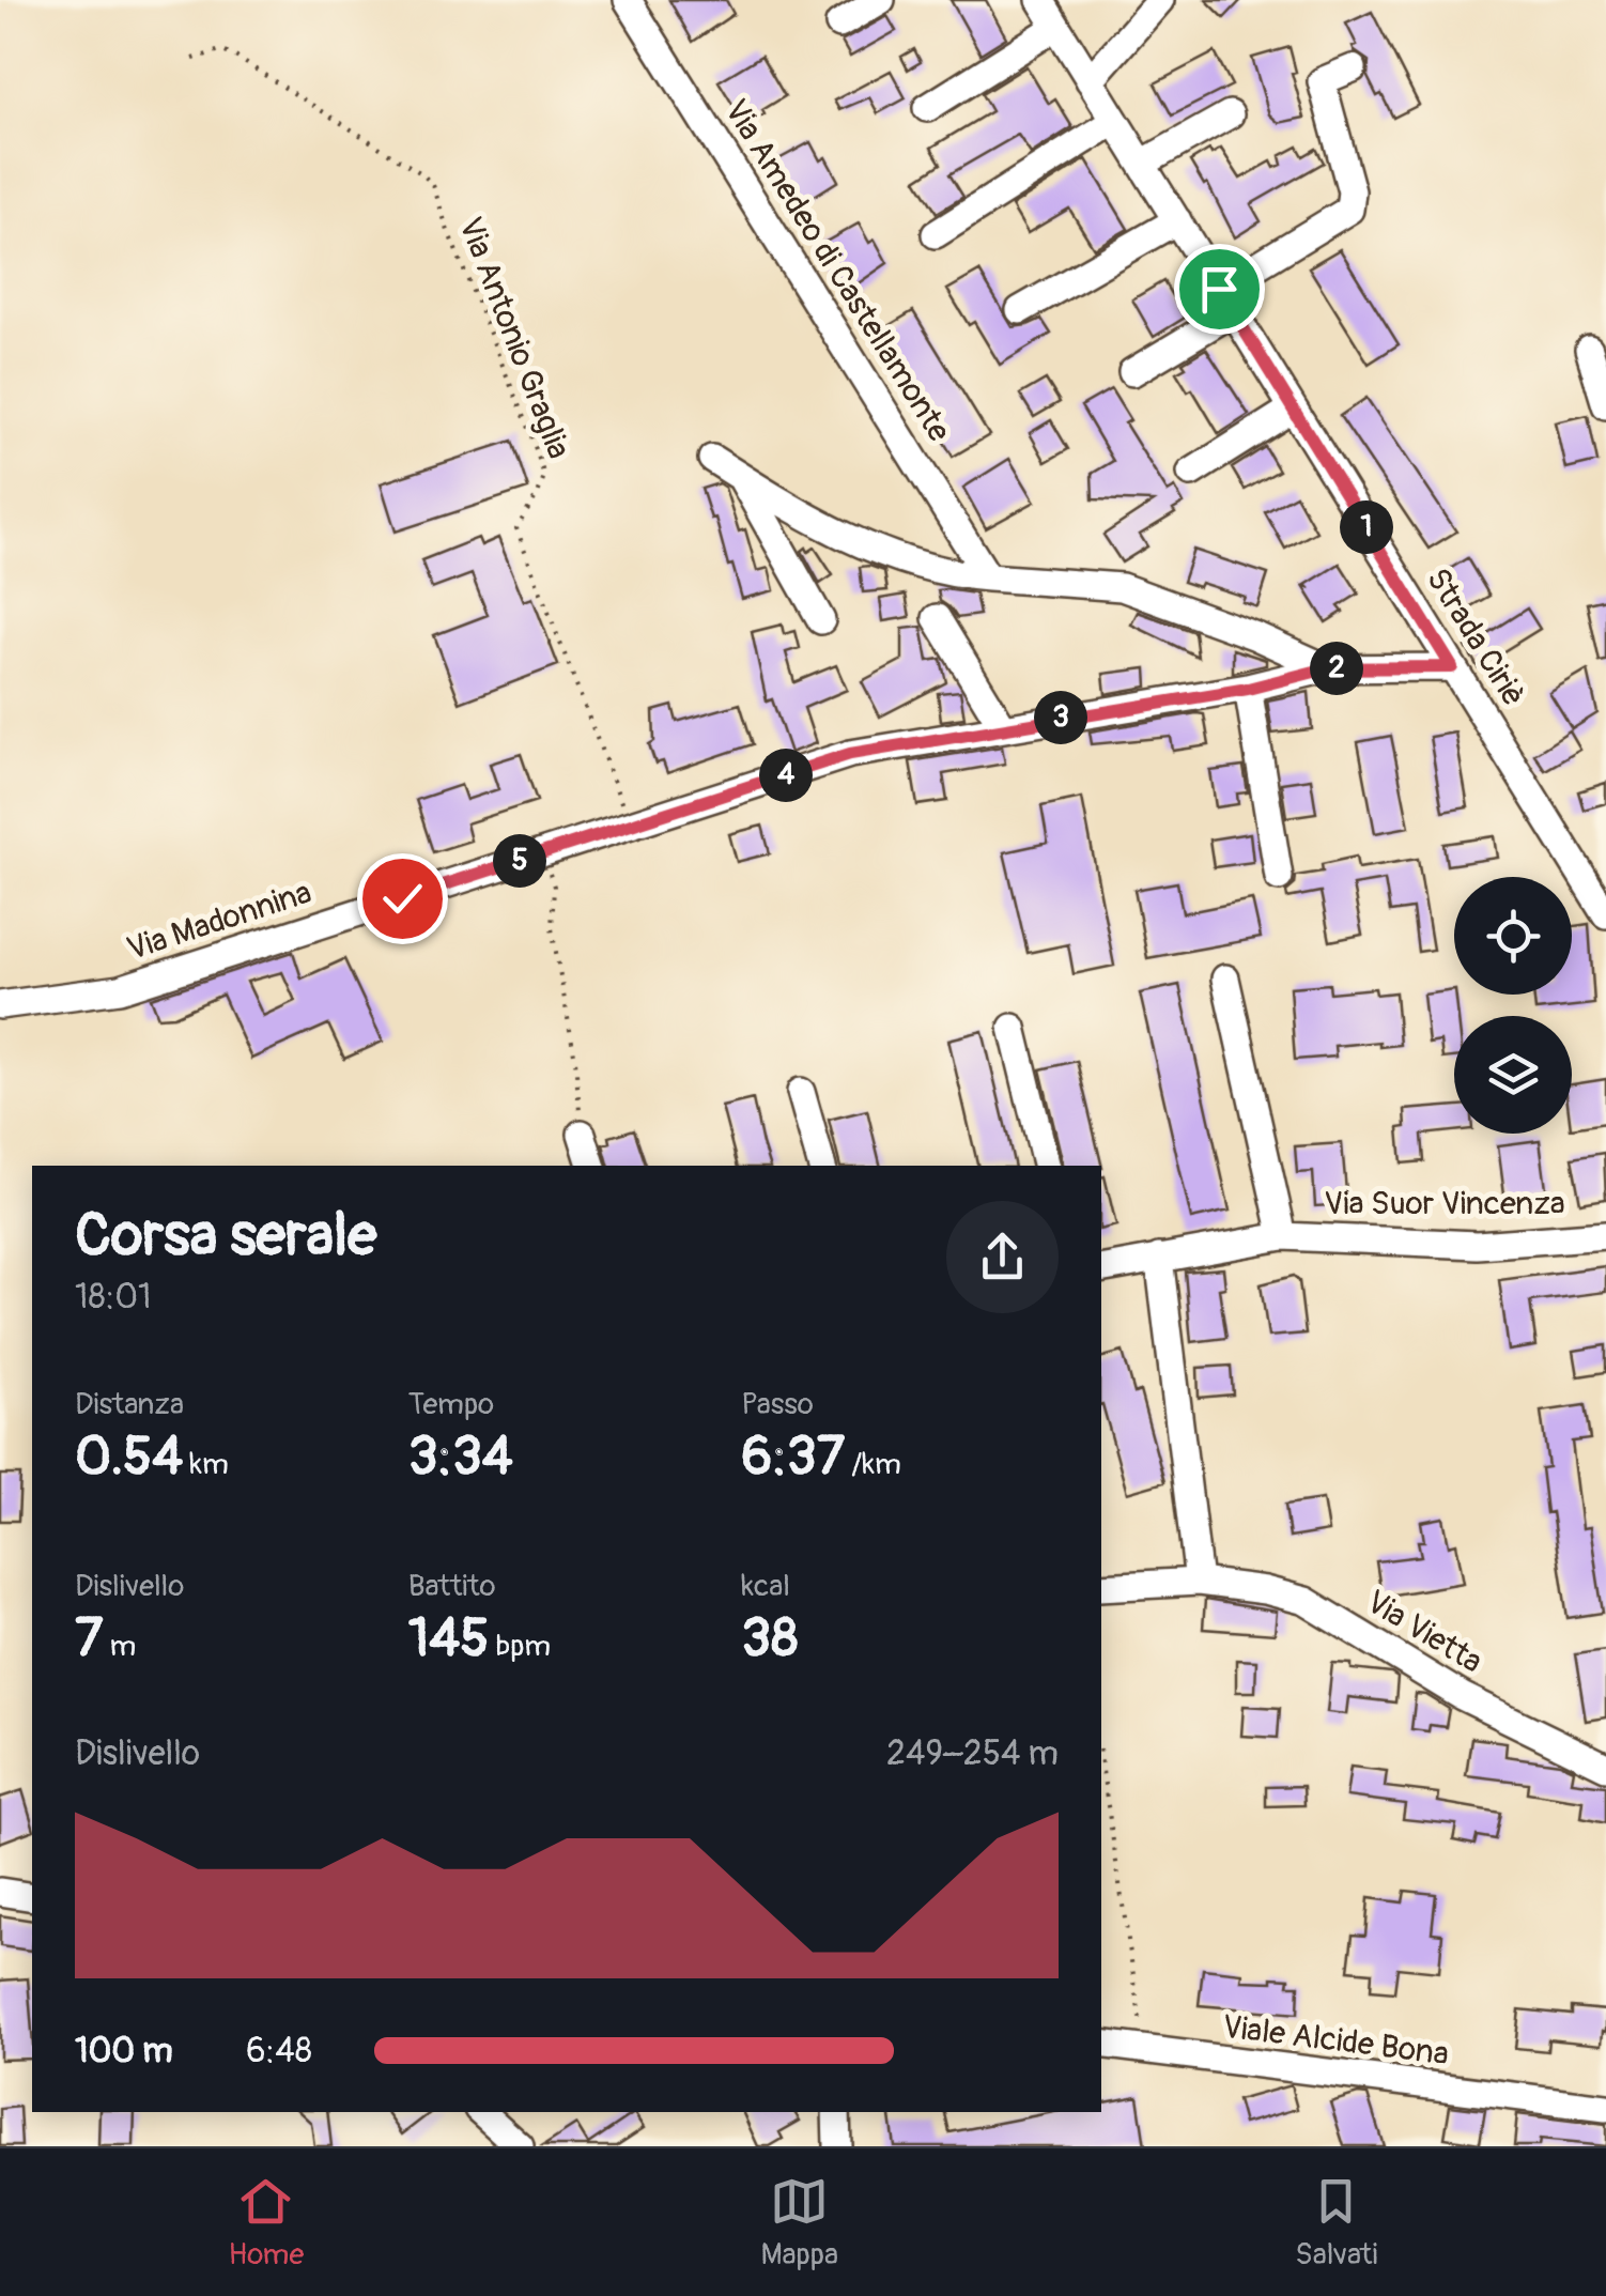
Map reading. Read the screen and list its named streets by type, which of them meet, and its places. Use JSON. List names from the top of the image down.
{
  "streets": {
    "street": [
      "Via Amedeo di Castellamonte",
      "Strada Ciriè",
      "Via Madonnina",
      "Via Suor Vincenza",
      "Via Vietta",
      "Viale Alcide Bona"
    ],
    "path": ["Via Antonio Graglia"]
  },
  "crossings": [
    ["Via Antonio Graglia", "Via Madonnina"],
    ["Strada Ciriè", "Via Madonnina"]
  ],
  "page": {
    "pins": [
      "1",
      "2",
      "3",
      "4",
      "5"
    ],
    "heading": ["Corsa serale", "18:01"],
    "stats": [
      ["Distanza", "0.54 km"],
      ["Tempo", "3:34"],
      ["Passo", "6:37 /km"],
      ["Dislivello", "7 m"],
      ["Battito", "145 bpm"],
      ["kcal", "38"]
    ],
    "chart": ["Dislivello", "249–254 m"],
    "list": [
      {
        "name": "100 m",
        "note": "6:48"
      }
    ],
    "tabs": ["Home", "Mappa", "Salvati"]
  }
}
